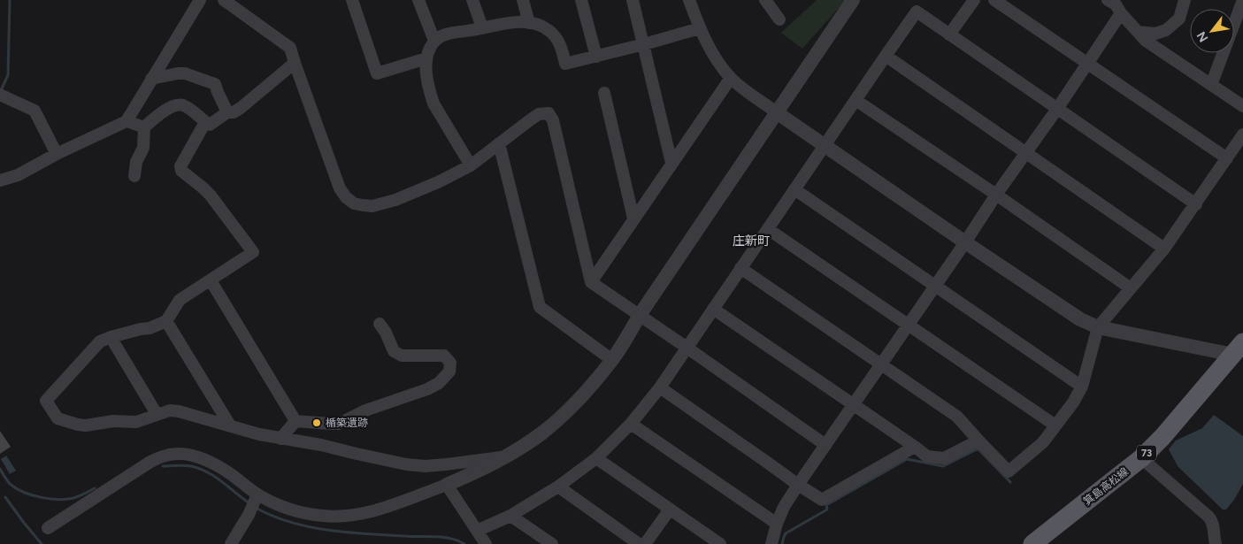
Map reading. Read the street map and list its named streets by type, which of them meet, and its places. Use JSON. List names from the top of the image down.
{
  "streets": {
    "main road": ["73", "箕島高松線"]
  },
  "districts": ["庄新町"],
  "places": ["楯築遺跡"],
  "north": "bottom left"
}
